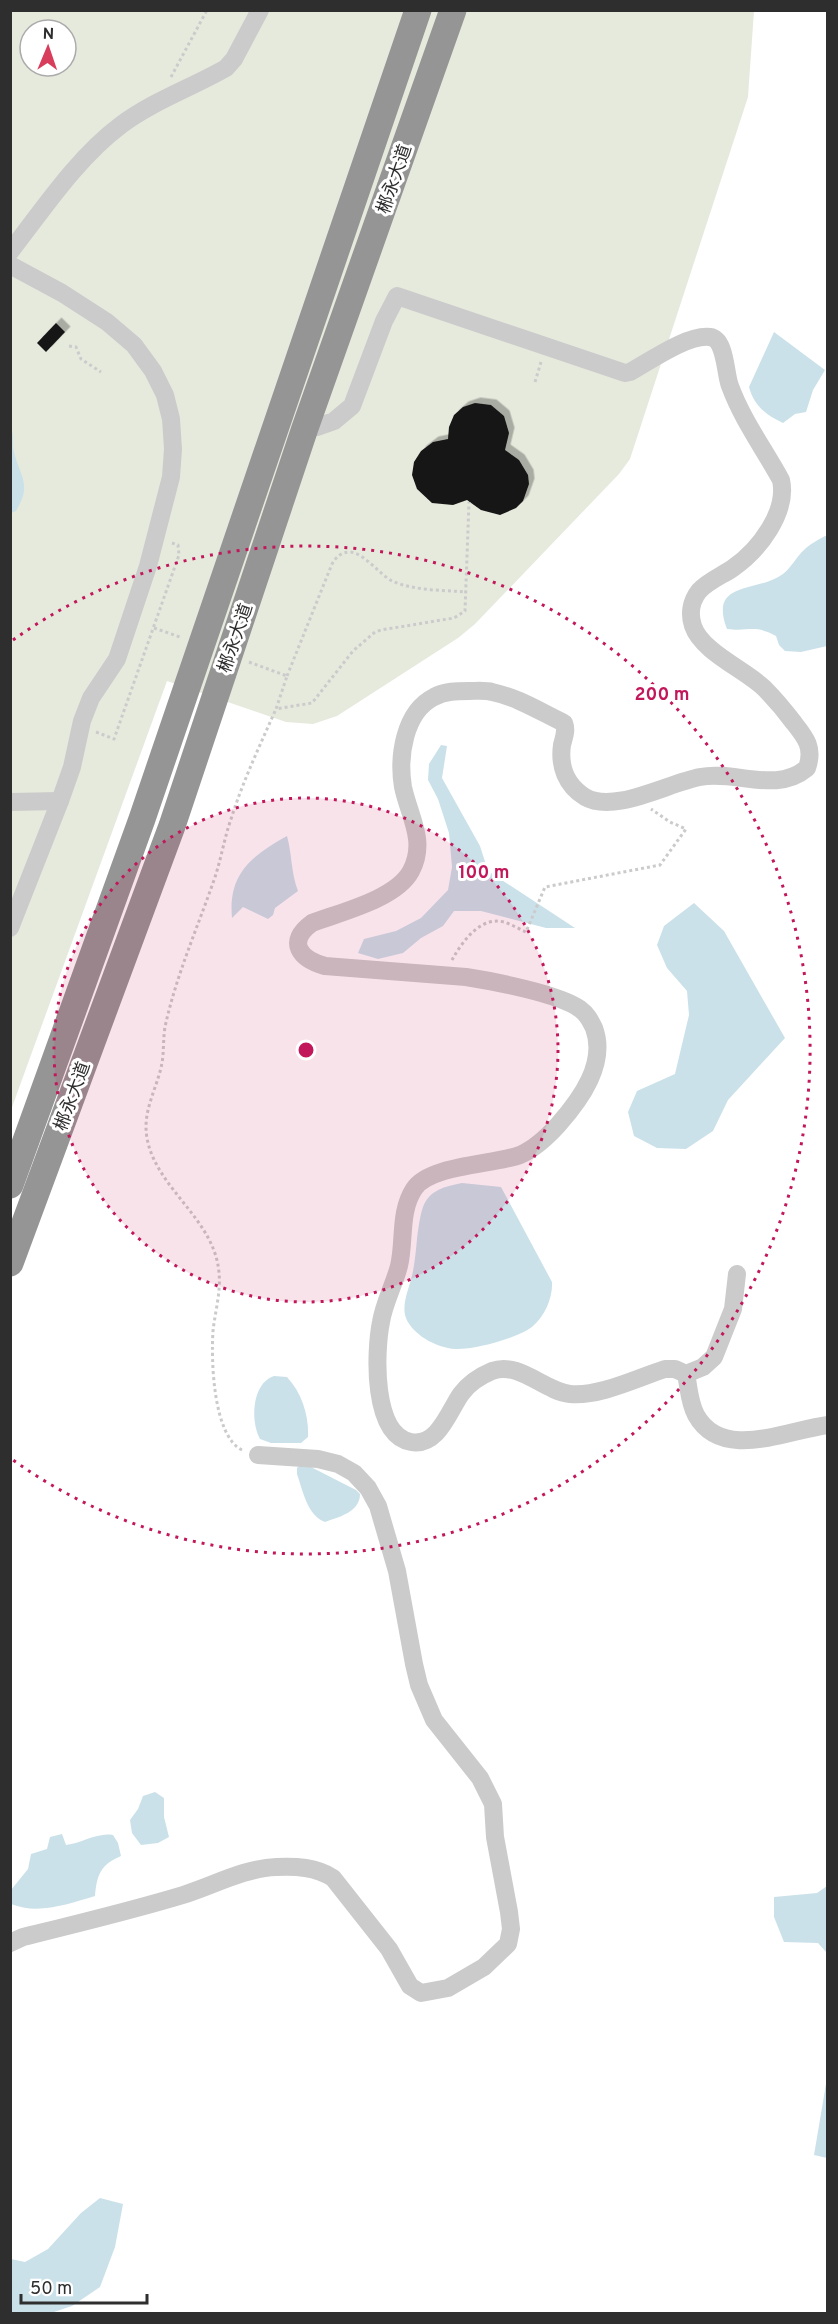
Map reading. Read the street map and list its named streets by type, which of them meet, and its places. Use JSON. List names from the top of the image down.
{
  "streets": {
    "highway": ["郴永大道"]
  },
  "scale_bar": "50 m",
  "north": "top",
  "rings": ["200 m", "100 m"]
}
